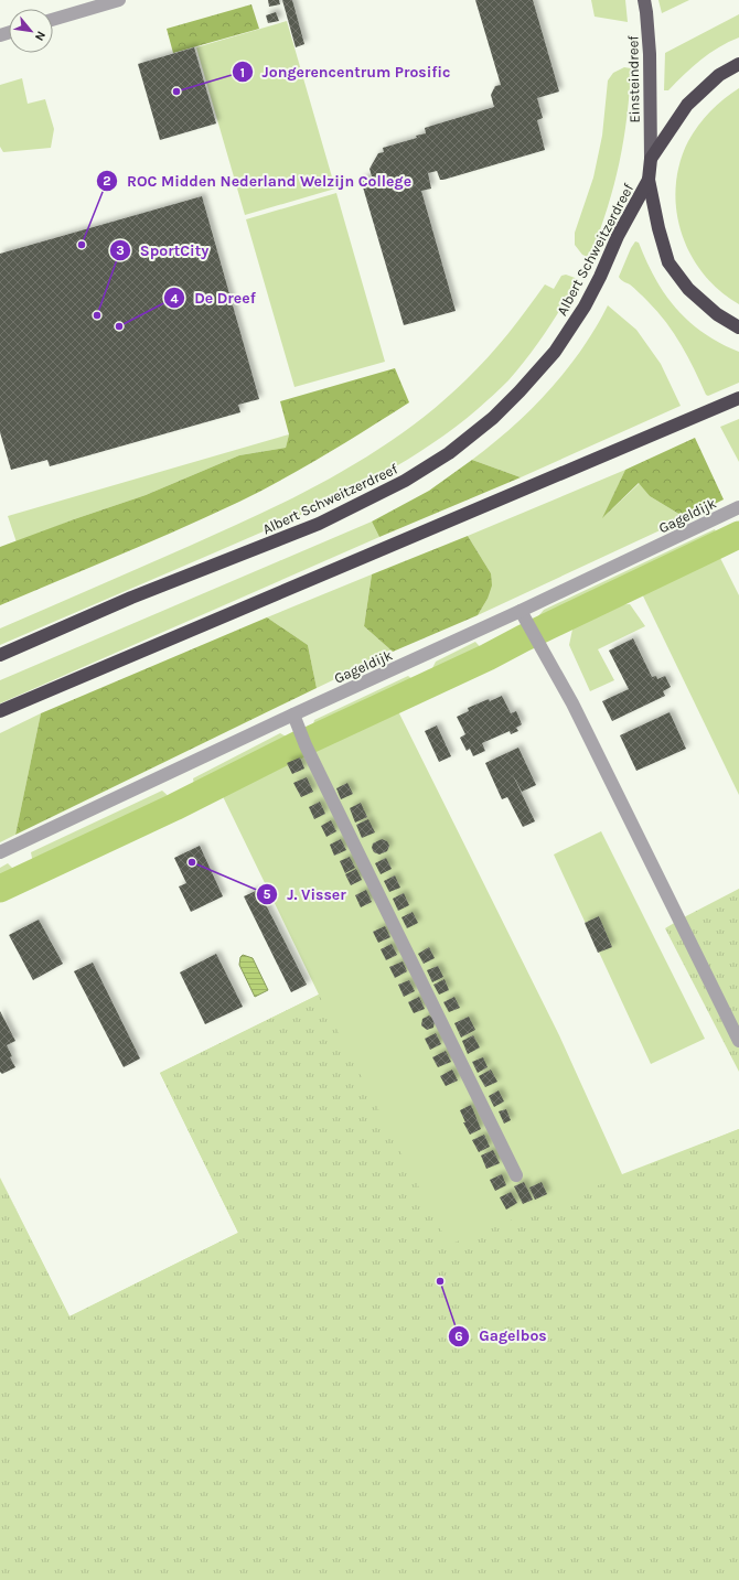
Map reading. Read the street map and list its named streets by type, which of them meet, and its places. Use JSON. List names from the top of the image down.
{
  "streets": {
    "highway": ["Albert Schweitzerdreef"],
    "main road": ["Einsteindreef"],
    "street": ["Gageldijk"]
  },
  "places": [
    "Jongerencentrum Prosific",
    "ROC Midden Nederland Welzijn College",
    "SportCity",
    "De Dreef",
    "J. Visser",
    "Gagelbos"
  ],
  "north": "bottom right"
}
